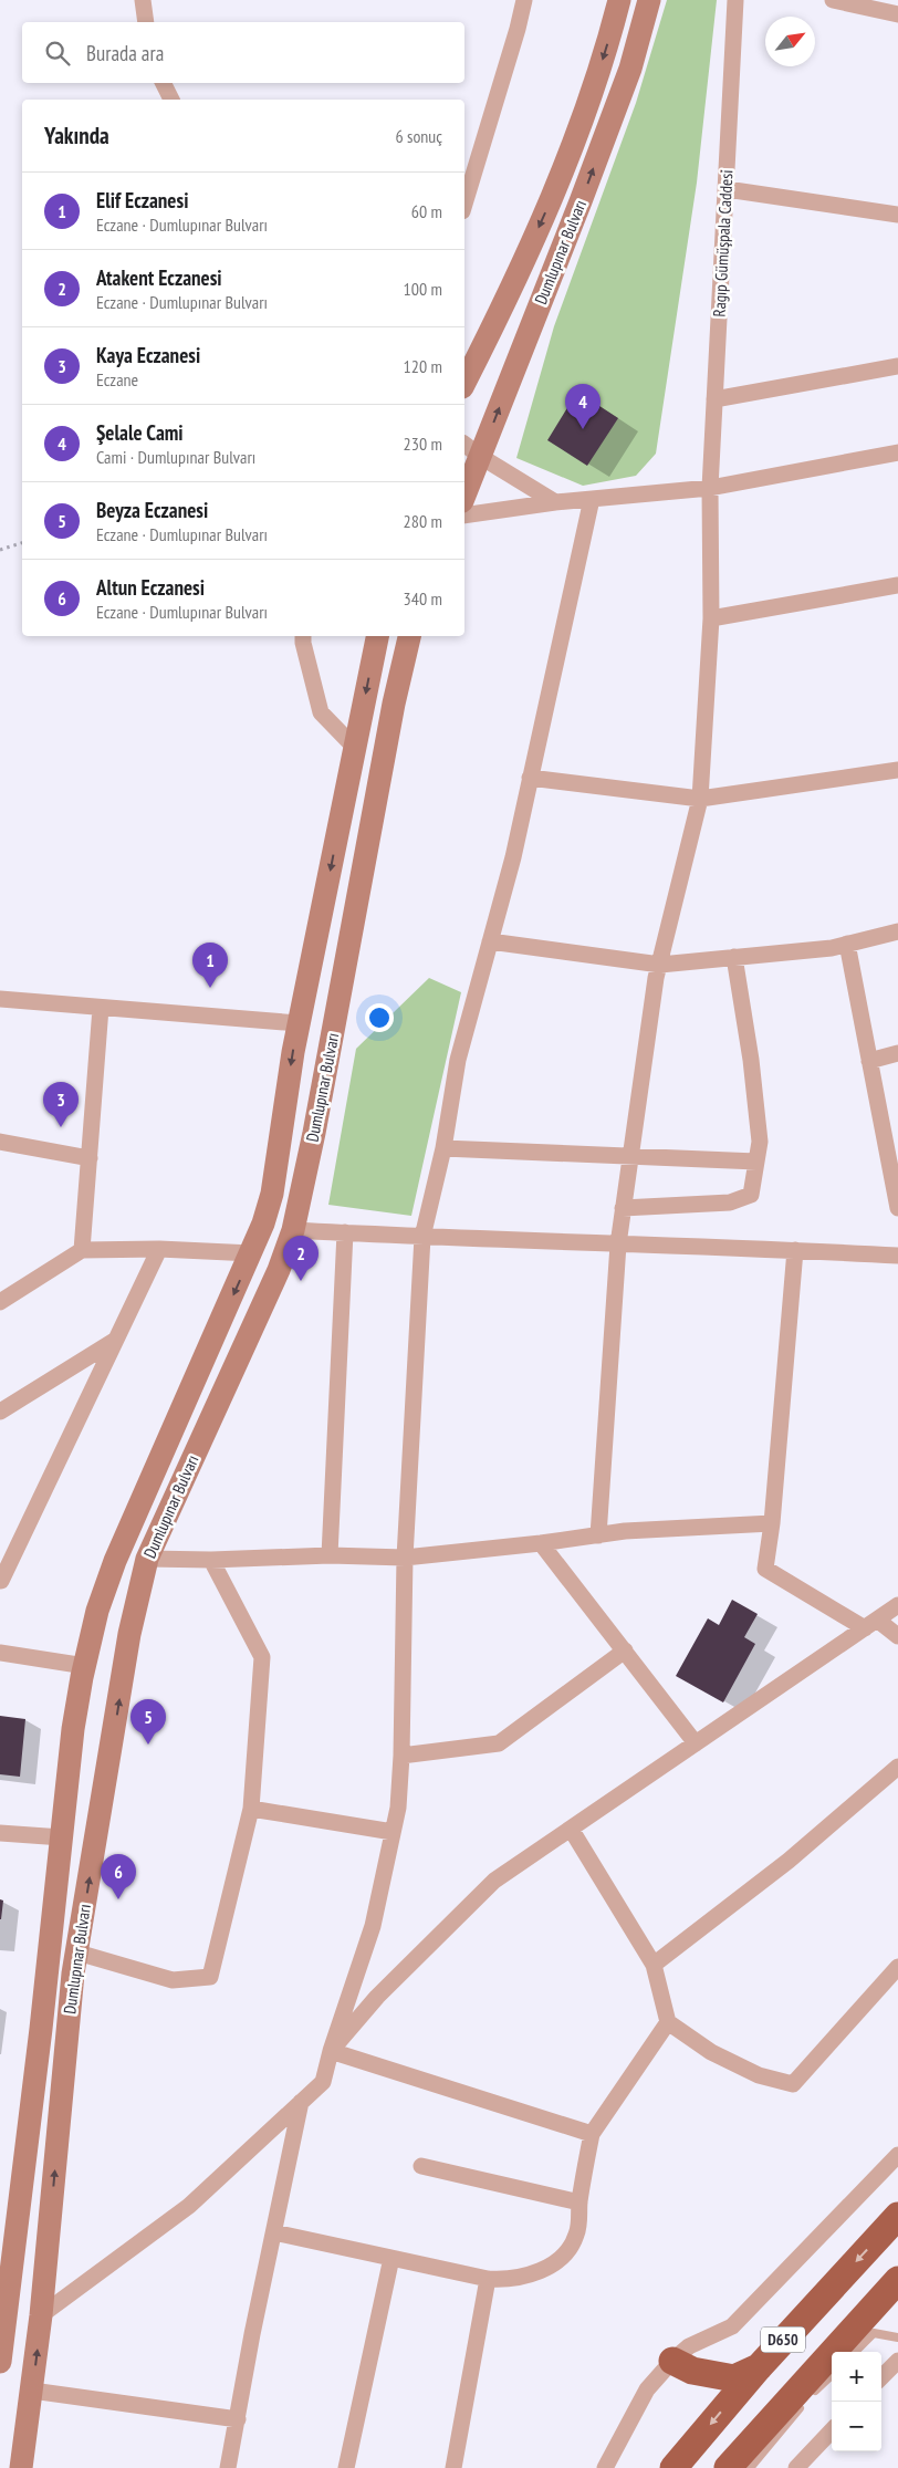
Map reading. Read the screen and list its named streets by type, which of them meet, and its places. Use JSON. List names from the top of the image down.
{
  "streets": {
    "highway": ["D650"],
    "main road": ["Dumlupınar Bulvarı"],
    "street": ["Ragıp Gümüşpala Caddesi"]
  },
  "north": "top right",
  "page": {
    "search": "Burada ara",
    "heading": ["Yakında", "6 sonuç"],
    "list": [
      {
        "mark": "1",
        "name": "Elif Eczanesi",
        "note": "Eczane · Dumlupınar Bulvarı",
        "value": "60 m"
      },
      {
        "mark": "2",
        "name": "Atakent Eczanesi",
        "note": "Eczane · Dumlupınar Bulvarı",
        "value": "100 m"
      },
      {
        "mark": "3",
        "name": "Kaya Eczanesi",
        "note": "Eczane",
        "value": "120 m"
      },
      {
        "mark": "4",
        "name": "Şelale Cami",
        "note": "Cami · Dumlupınar Bulvarı",
        "value": "230 m"
      },
      {
        "mark": "5",
        "name": "Beyza Eczanesi",
        "note": "Eczane · Dumlupınar Bulvarı",
        "value": "280 m"
      },
      {
        "mark": "6",
        "name": "Altun Eczanesi",
        "note": "Eczane · Dumlupınar Bulvarı",
        "value": "340 m"
      }
    ],
    "pins": [
      "4",
      "1",
      "3",
      "2",
      "5",
      "6"
    ],
    "map_buttons": ["+", "−"]
  }
}
